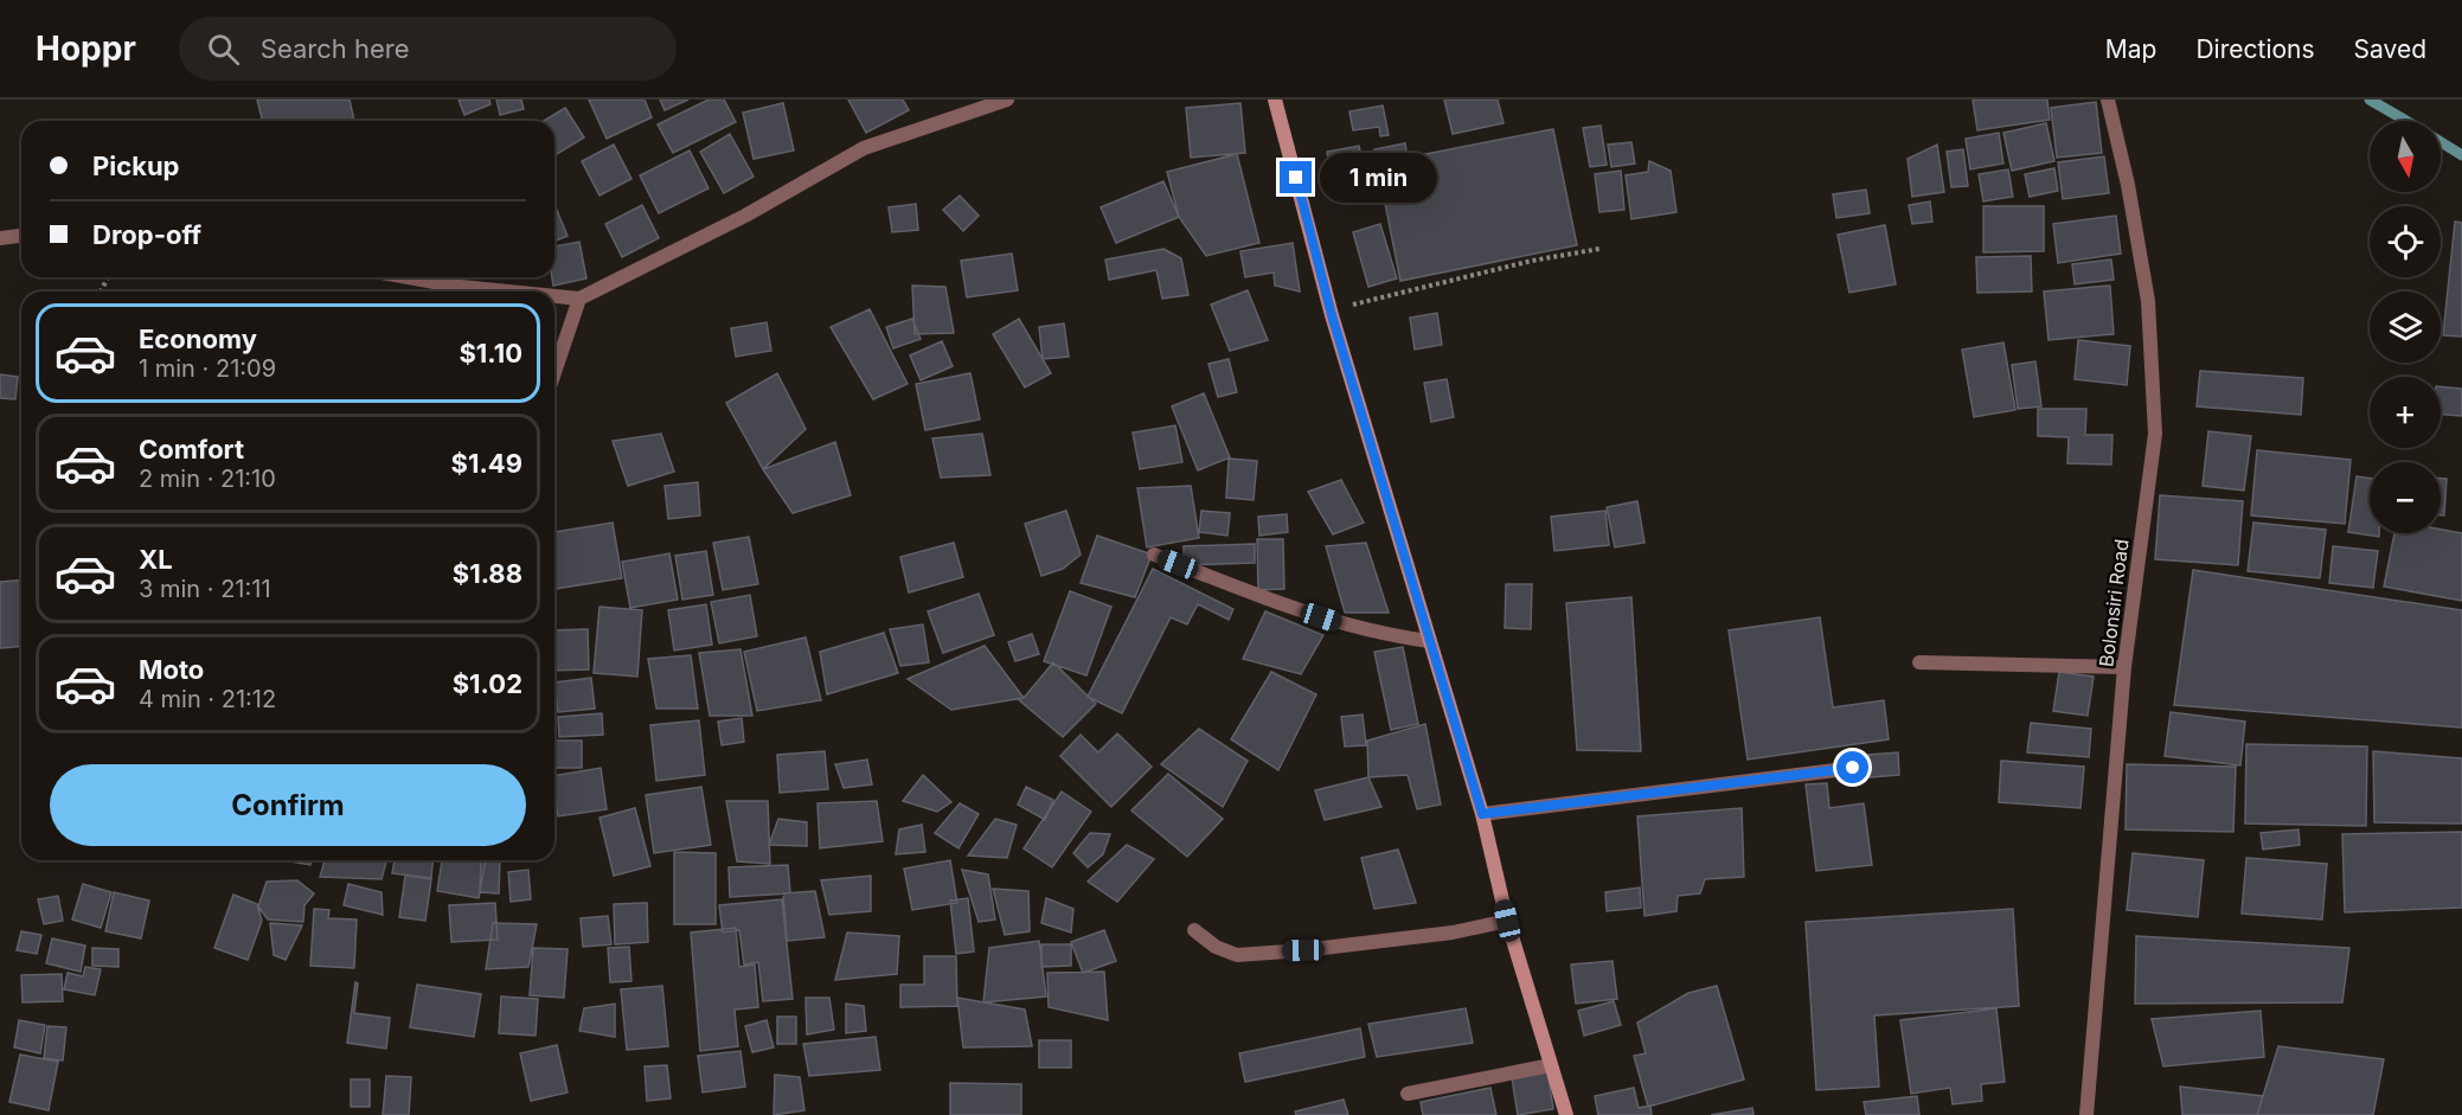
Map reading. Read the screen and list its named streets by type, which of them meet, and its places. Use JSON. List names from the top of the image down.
{
  "streets": {
    "street": ["Bolonsiri Road"]
  },
  "north": "bottom",
  "page": {
    "header": "Hoppr",
    "search": "Search here",
    "nav": ["Map", "Directions", "Saved"],
    "map_buttons": ["+", "−"],
    "banner": ["Pickup", "Drop-off"],
    "bubble": "1 min",
    "list": [
      {
        "name": "Economy",
        "note": "1 min · 21:09",
        "value": "$1.10"
      },
      {
        "name": "Comfort",
        "note": "2 min · 21:10",
        "value": "$1.49"
      },
      {
        "name": "XL",
        "note": "3 min · 21:11",
        "value": "$1.88"
      },
      {
        "name": "Moto",
        "note": "4 min · 21:12",
        "value": "$1.02"
      }
    ],
    "buttons": "Confirm"
  }
}
